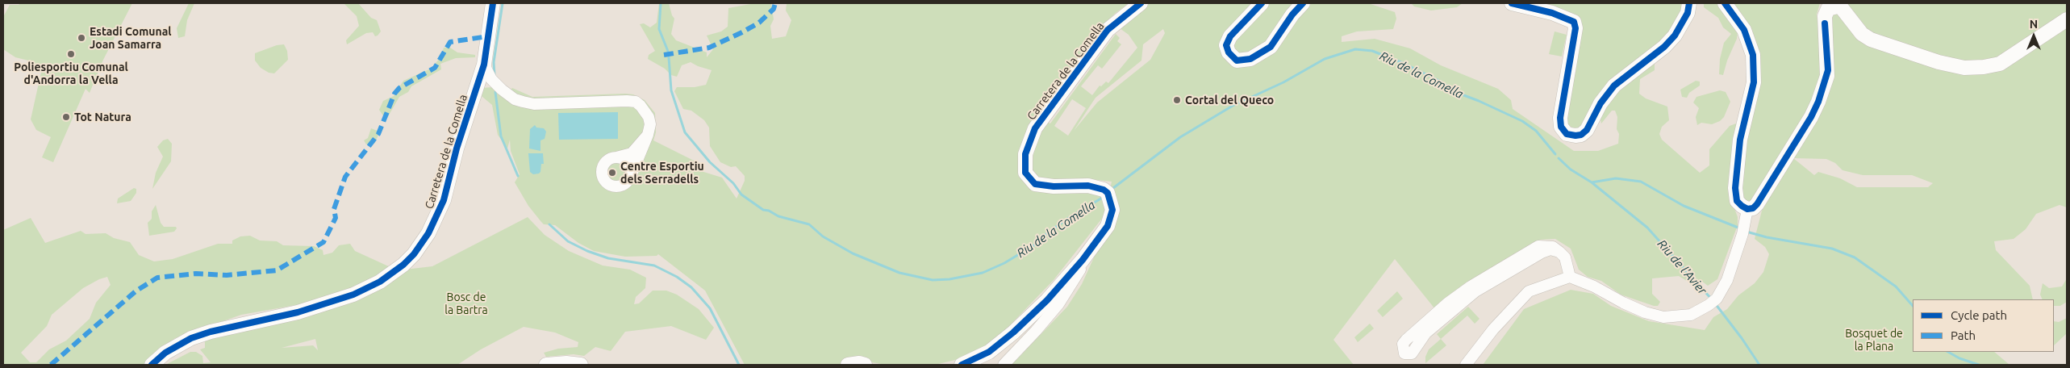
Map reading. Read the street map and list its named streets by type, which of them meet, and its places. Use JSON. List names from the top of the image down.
{
  "streets": {
    "main road": ["Carretera de la Comella"]
  },
  "water": ["Riu de la Comella", "Riu de l'Avier"],
  "parks": ["Bosc de la Bartra", "Bosquet de la Plana"],
  "places": [
    "Estadi Comunal Joan Samarra",
    "Poliesportiu Comunal d'Andorra la Vella",
    "Cortal del Queco",
    "Tot Natura",
    "Centre Esportiu dels Serradells"
  ],
  "legend": ["Cycle path", "Path"],
  "north": "top"
}
